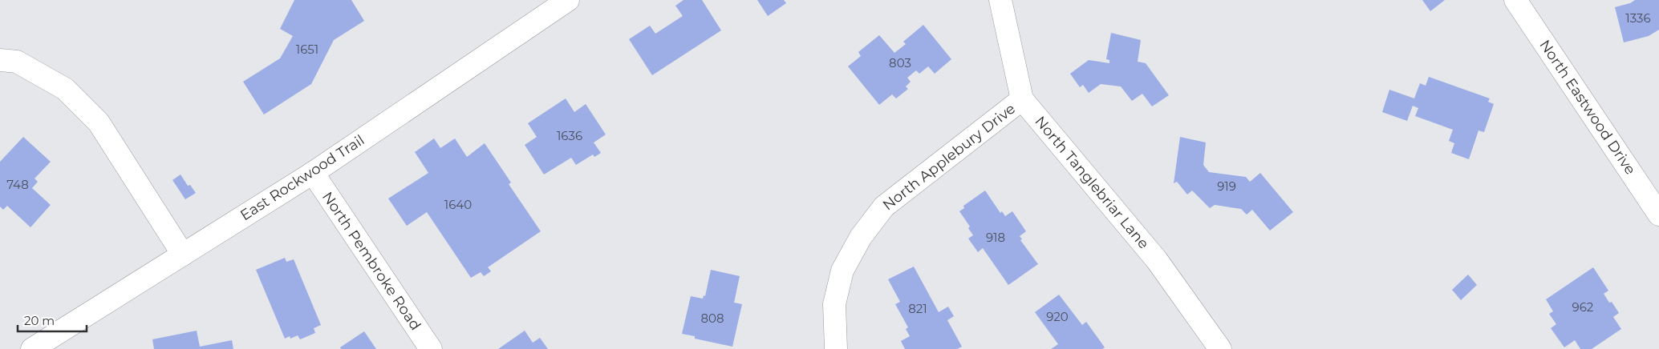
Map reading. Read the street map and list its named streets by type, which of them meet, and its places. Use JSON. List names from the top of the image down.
{
  "streets": {
    "street": [
      "North Eastwood Drive",
      "North Applebury Drive",
      "East Rockwood Trail",
      "North Tanglebriar Lane",
      "North Pembroke Road"
    ]
  },
  "crossings": [
    ["North Applebury Drive", "North Tanglebriar Lane"],
    ["East Rockwood Trail", "North Pembroke Road"]
  ],
  "house_numbers": [
    "1336",
    "1651",
    "803",
    "1636",
    "748",
    "919",
    "1640",
    "918",
    "962",
    "821",
    "920",
    "808"
  ],
  "scale_bar": "20 m"
}
